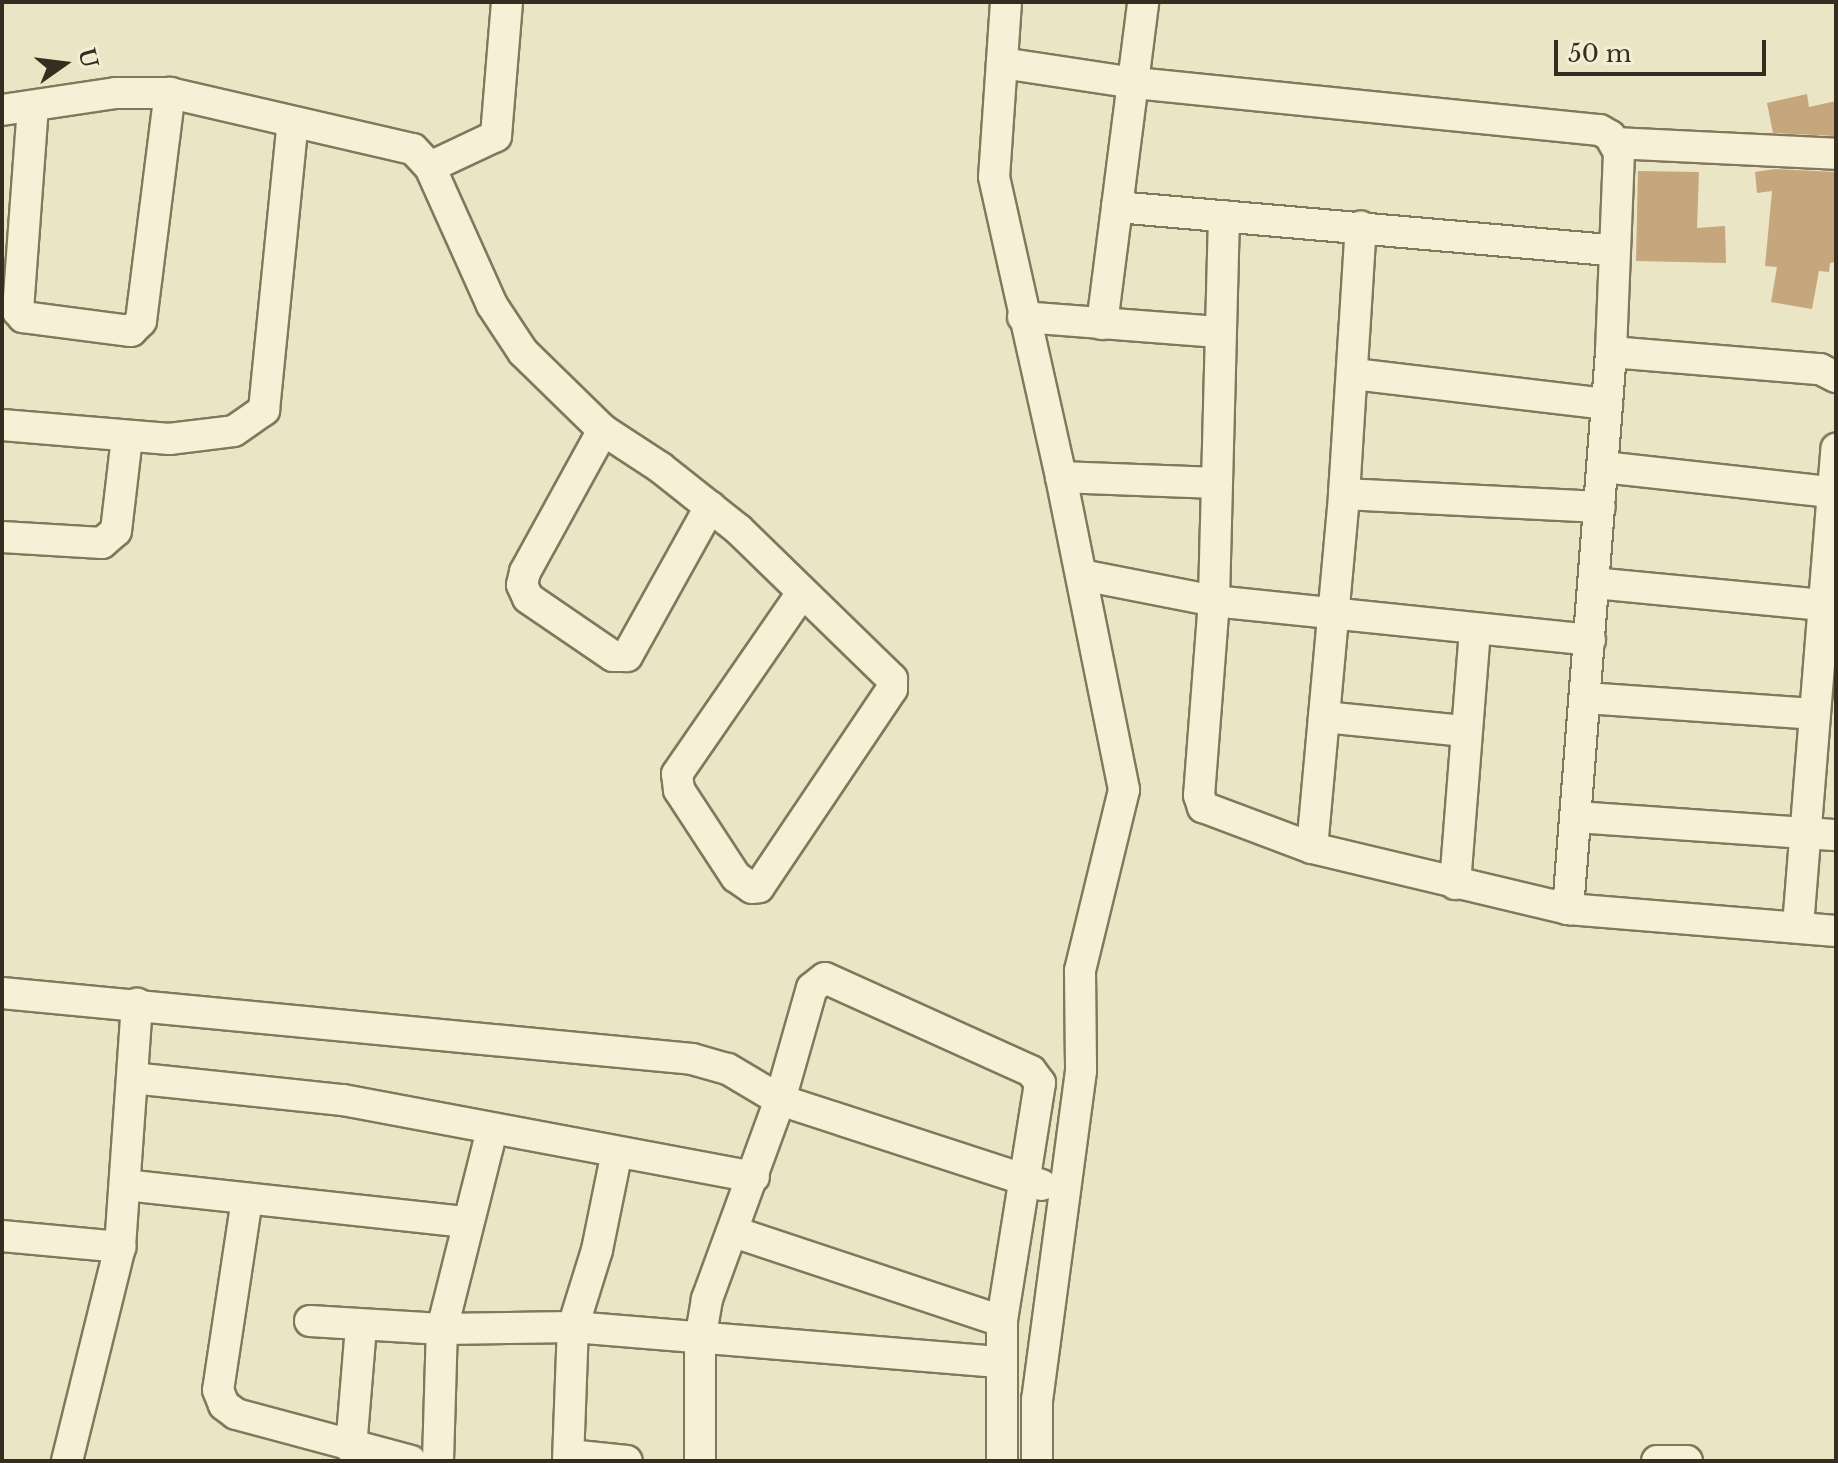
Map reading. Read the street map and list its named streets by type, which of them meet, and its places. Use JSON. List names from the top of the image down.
{
  "scale_bar": "50 m",
  "north": "right"
}
